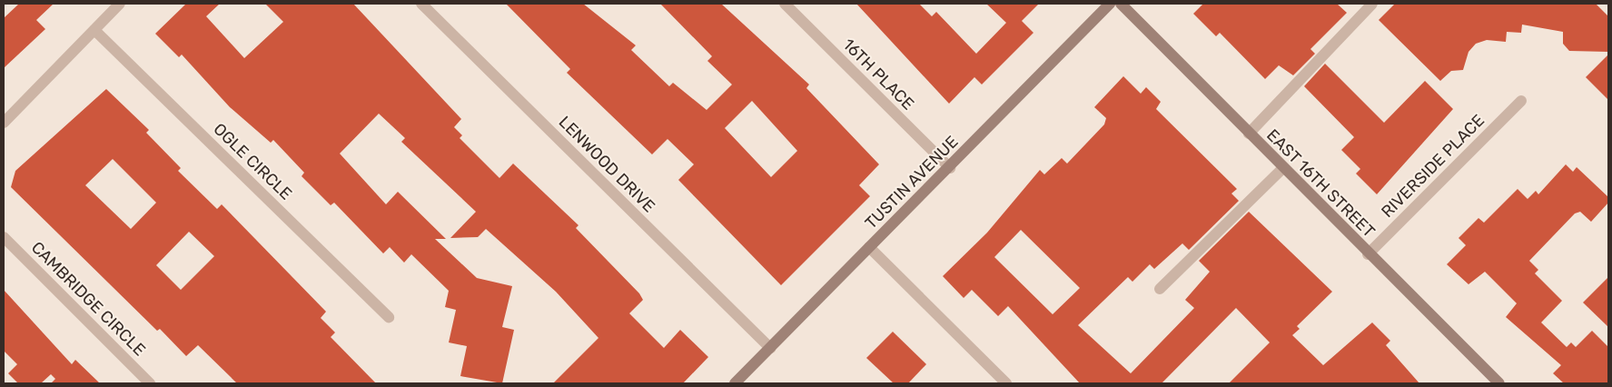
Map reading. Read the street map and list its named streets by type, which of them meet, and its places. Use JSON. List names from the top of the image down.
{
  "streets": {
    "street": [
      "16TH PLACE",
      "OGLE CIRCLE",
      "LENWOOD DRIVE",
      "RIVERSIDE PLACE",
      "TUSTIN AVENUE",
      "EAST 16TH STREET",
      "CAMBRIDGE CIRCLE"
    ]
  },
  "crossings": [
    ["16TH PLACE", "TUSTIN AVENUE"],
    ["LENWOOD DRIVE", "TUSTIN AVENUE"],
    ["RIVERSIDE PLACE", "EAST 16TH STREET"]
  ]
}
